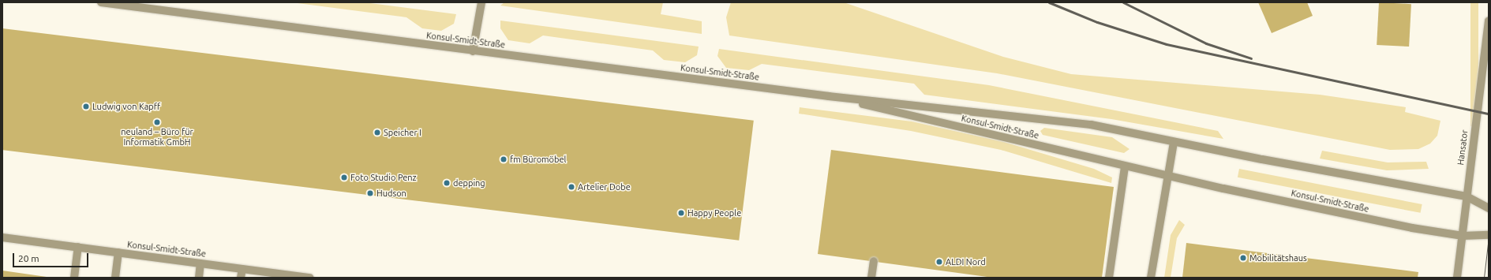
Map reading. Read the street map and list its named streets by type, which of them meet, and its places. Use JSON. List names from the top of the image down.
{
  "streets": {
    "street": ["Konsul-Smidt-Straße", "Hansator"]
  },
  "crossings": [
    ["Konsul-Smidt-Straße", "Hansator"]
  ],
  "places": [
    "Ludwig von Kapff",
    "neuland – Büro für Informatik GmbH",
    "Speicher I",
    "fm Büromöbel",
    "Foto Studio Penz",
    "depping",
    "Artelier Dobe",
    "Hudson",
    "Happy People",
    "Mobilitätshaus",
    "ALDI Nord"
  ],
  "scale_bar": "20 m"
}
